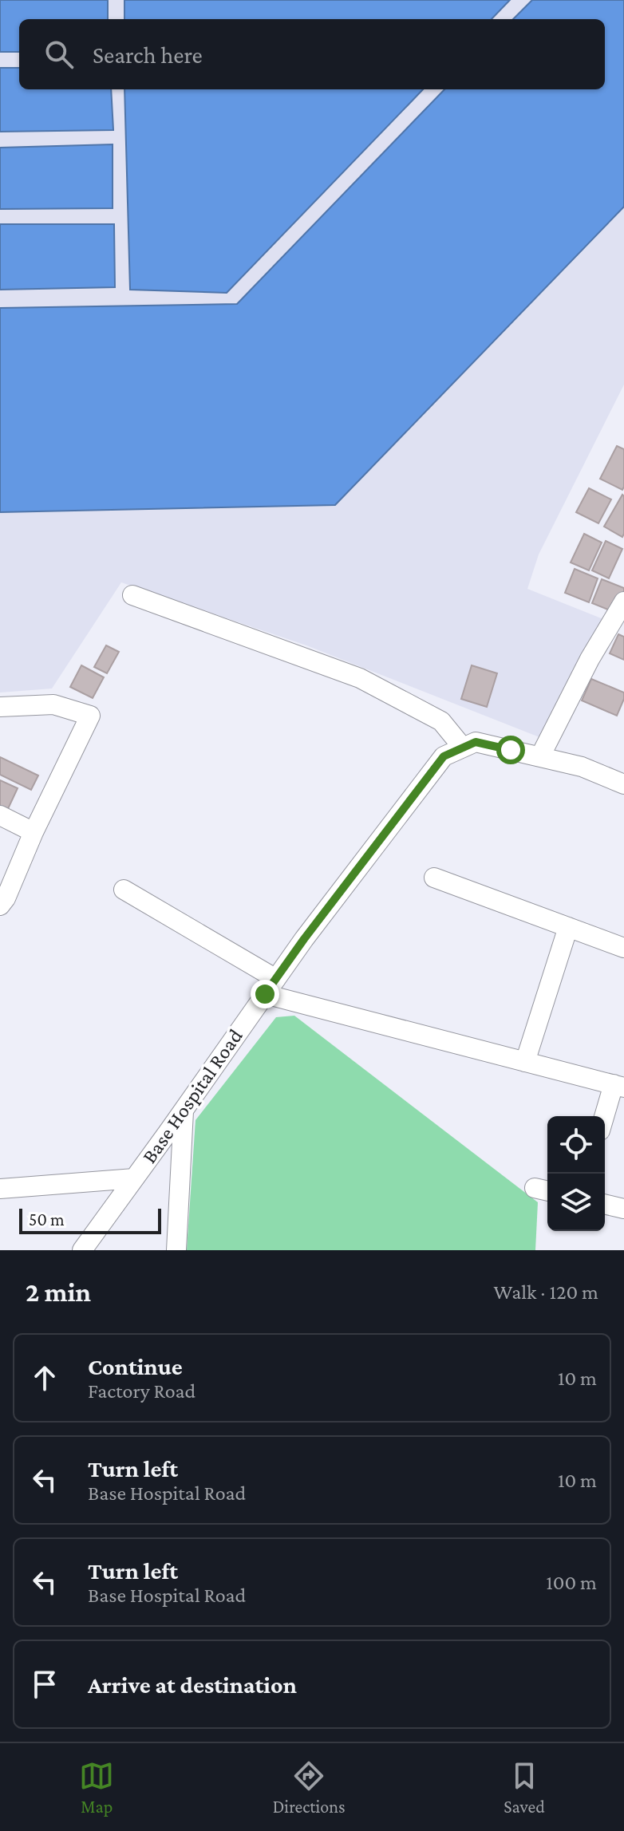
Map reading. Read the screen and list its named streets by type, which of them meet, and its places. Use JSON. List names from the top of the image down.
{
  "streets": {
    "street": ["Base Hospital Road"]
  },
  "scale_bar": "50 m",
  "page": {
    "search": "Search here",
    "scale": "50 m",
    "heading": ["2 min", "Walk · 120 m"],
    "list": [
      ["Continue", "Factory Road", "10 m"],
      ["Turn left", "Base Hospital Road", "10 m"],
      ["Turn left", "Base Hospital Road", "100 m"],
      "Arrive at destination"
    ],
    "nav": ["Map", "Directions", "Saved"]
  }
}
